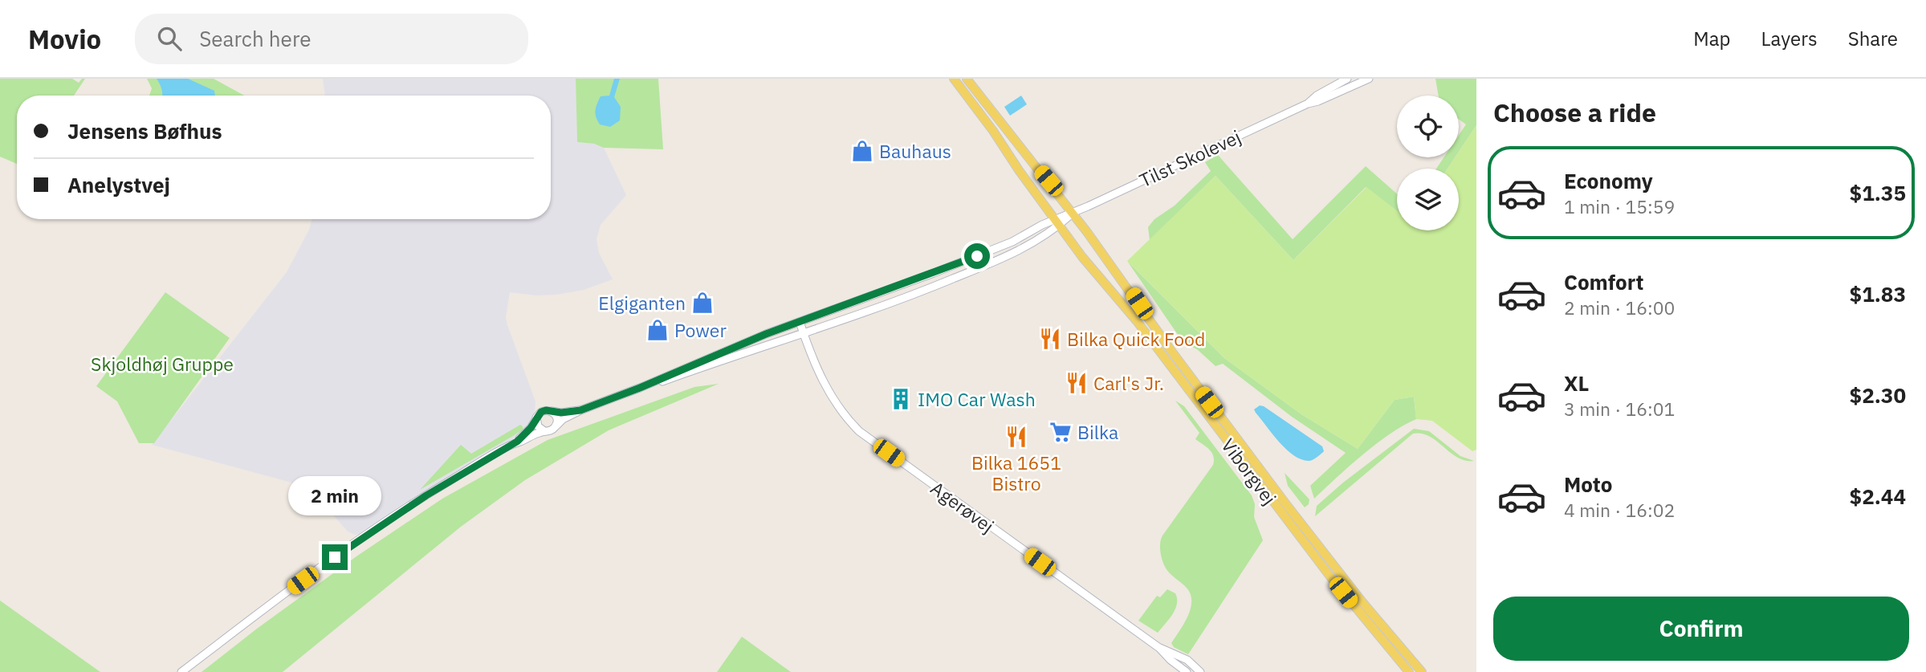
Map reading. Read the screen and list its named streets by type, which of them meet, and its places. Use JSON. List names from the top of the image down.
{
  "streets": {
    "main road": ["Viborgvej"],
    "street": ["Tilst Skolevej", "Agerøvej"]
  },
  "crossings": [
    ["Tilst Skolevej", "Viborgvej"]
  ],
  "parks": ["Skjoldhøj Gruppe"],
  "places": {
    "shop": ["Bauhaus", "Elgiganten", "Power"],
    "restaurant": ["Bilka Quick Food", "Carl's Jr.", "Bilka 1651 Bistro"],
    "building": ["IMO Car Wash"],
    "supermarket": ["Bilka"]
  },
  "page": {
    "header": "Movio",
    "search": "Search here",
    "nav": ["Map", "Layers", "Share"],
    "heading": "Choose a ride",
    "banner": ["Jensens Bøfhus", "Anelystvej"],
    "list": [
      {
        "name": "Economy",
        "note": "1 min · 15:59",
        "value": "$1.35"
      },
      {
        "name": "Comfort",
        "note": "2 min · 16:00",
        "value": "$1.83"
      },
      {
        "name": "XL",
        "note": "3 min · 16:01",
        "value": "$2.30"
      },
      {
        "name": "Moto",
        "note": "4 min · 16:02",
        "value": "$2.44"
      }
    ],
    "bubble": "2 min",
    "buttons": "Confirm"
  }
}
